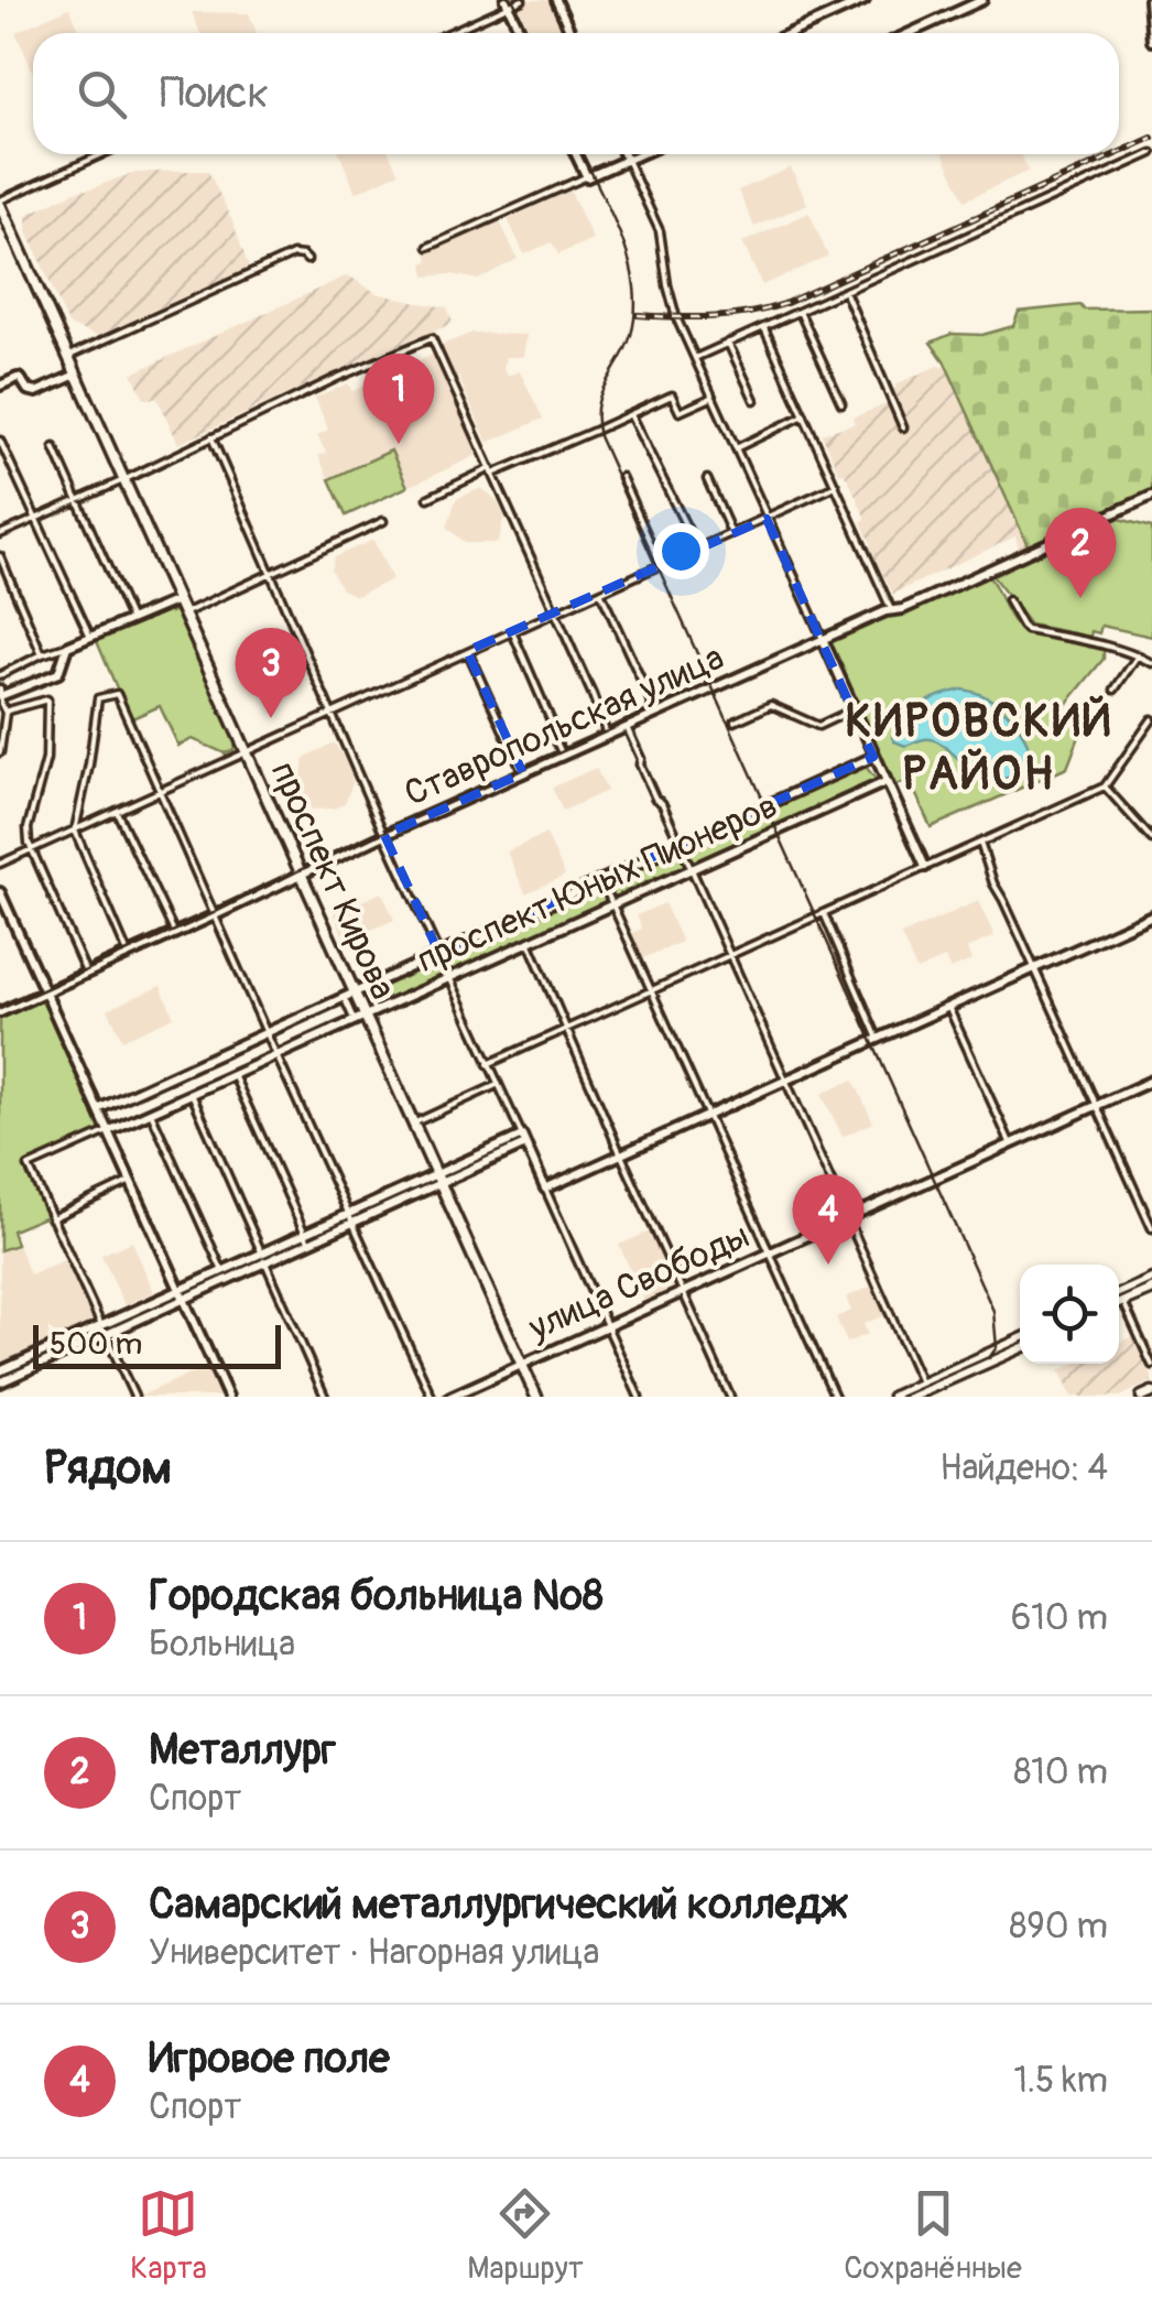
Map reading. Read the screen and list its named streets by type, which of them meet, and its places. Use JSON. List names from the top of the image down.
{
  "streets": {
    "main road": ["проспект Кирова"],
    "street": ["Ставропольская улица", "проспект Юных Пионеров", "улица Свободы"]
  },
  "crossings": [
    ["Ставропольская улица", "проспект Кирова"],
    ["проспект Кирова", "проспект Юных Пионеров"],
    ["проспект Кирова", "улица Свободы"]
  ],
  "districts": ["КИРОВСКИЙ РАЙОН"],
  "scale_bar": "500 m",
  "page": {
    "search": "Поиск",
    "pins": [
      "1",
      "2",
      "3",
      "4"
    ],
    "scale": "500 m",
    "heading": ["Рядом", "Найдено: 4"],
    "list": [
      {
        "mark": "1",
        "name": "Городская больница №8",
        "note": "Больница",
        "value": "610 m"
      },
      {
        "mark": "2",
        "name": "Металлург",
        "note": "Спорт",
        "value": "810 m"
      },
      {
        "mark": "3",
        "name": "Самарский металлургический колледж",
        "note": "Университет · Нагорная улица",
        "value": "890 m"
      },
      {
        "mark": "4",
        "name": "Игровое поле",
        "note": "Спорт",
        "value": "1.5 km"
      }
    ],
    "nav": ["Карта", "Маршрут", "Сохранённые"]
  }
}
